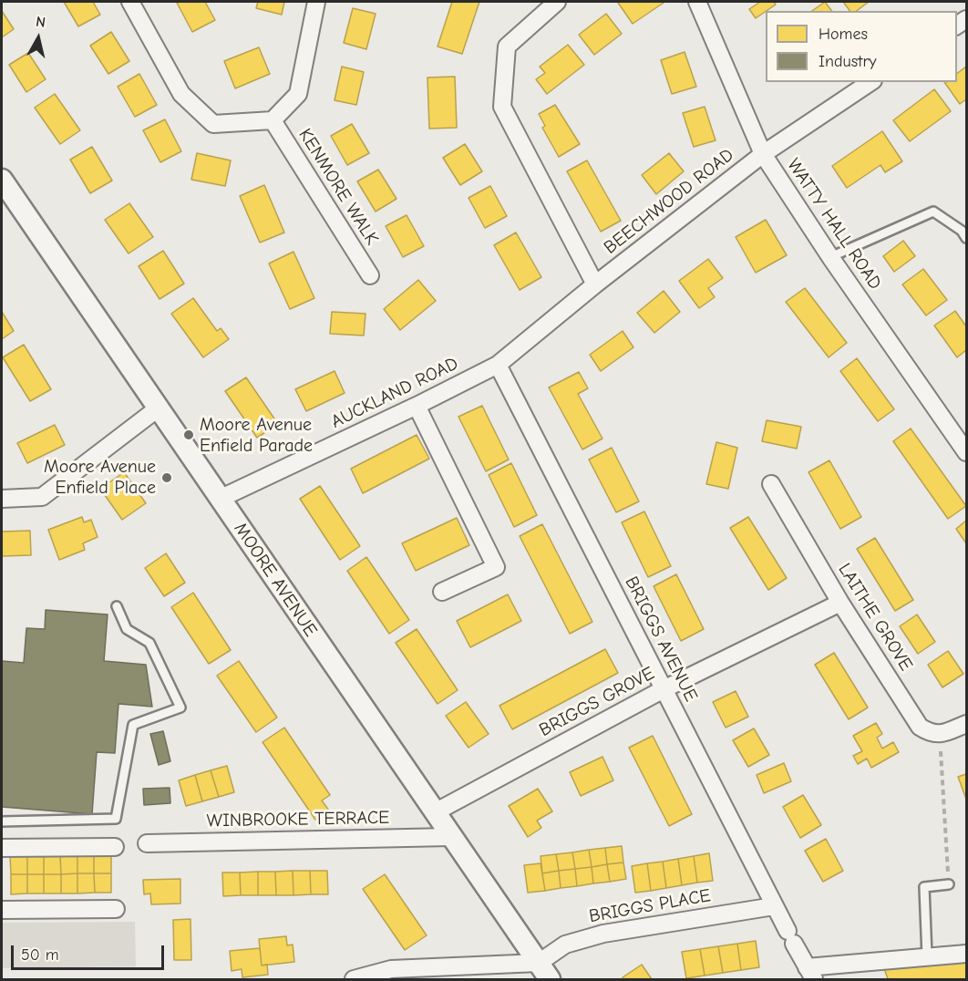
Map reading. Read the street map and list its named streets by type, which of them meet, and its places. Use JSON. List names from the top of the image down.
{
  "streets": {
    "street": [
      "KENMORE WALK",
      "BEECHWOOD ROAD",
      "WATTY HALL ROAD",
      "AUCKLAND ROAD",
      "MOORE AVENUE",
      "LAITHE GROVE",
      "BRIGGS AVENUE",
      "BRIGGS GROVE",
      "WINBROOKE TERRACE",
      "BRIGGS PLACE"
    ]
  },
  "crossings": [
    ["BEECHWOOD ROAD", "WATTY HALL ROAD"],
    ["BEECHWOOD ROAD", "AUCKLAND ROAD"],
    ["BEECHWOOD ROAD", "BRIGGS AVENUE"],
    ["AUCKLAND ROAD", "MOORE AVENUE"],
    ["AUCKLAND ROAD", "BRIGGS AVENUE"],
    ["MOORE AVENUE", "BRIGGS GROVE"],
    ["MOORE AVENUE", "WINBROOKE TERRACE"],
    ["MOORE AVENUE", "BRIGGS PLACE"],
    ["LAITHE GROVE", "BRIGGS GROVE"],
    ["BRIGGS AVENUE", "BRIGGS GROVE"],
    ["BRIGGS AVENUE", "BRIGGS PLACE"]
  ],
  "places": ["Moore Avenue Enfield Parade", "Moore Avenue Enfield Place"],
  "legend": ["Homes", "Industry"],
  "scale_bar": "50 m",
  "north": "top"
}
